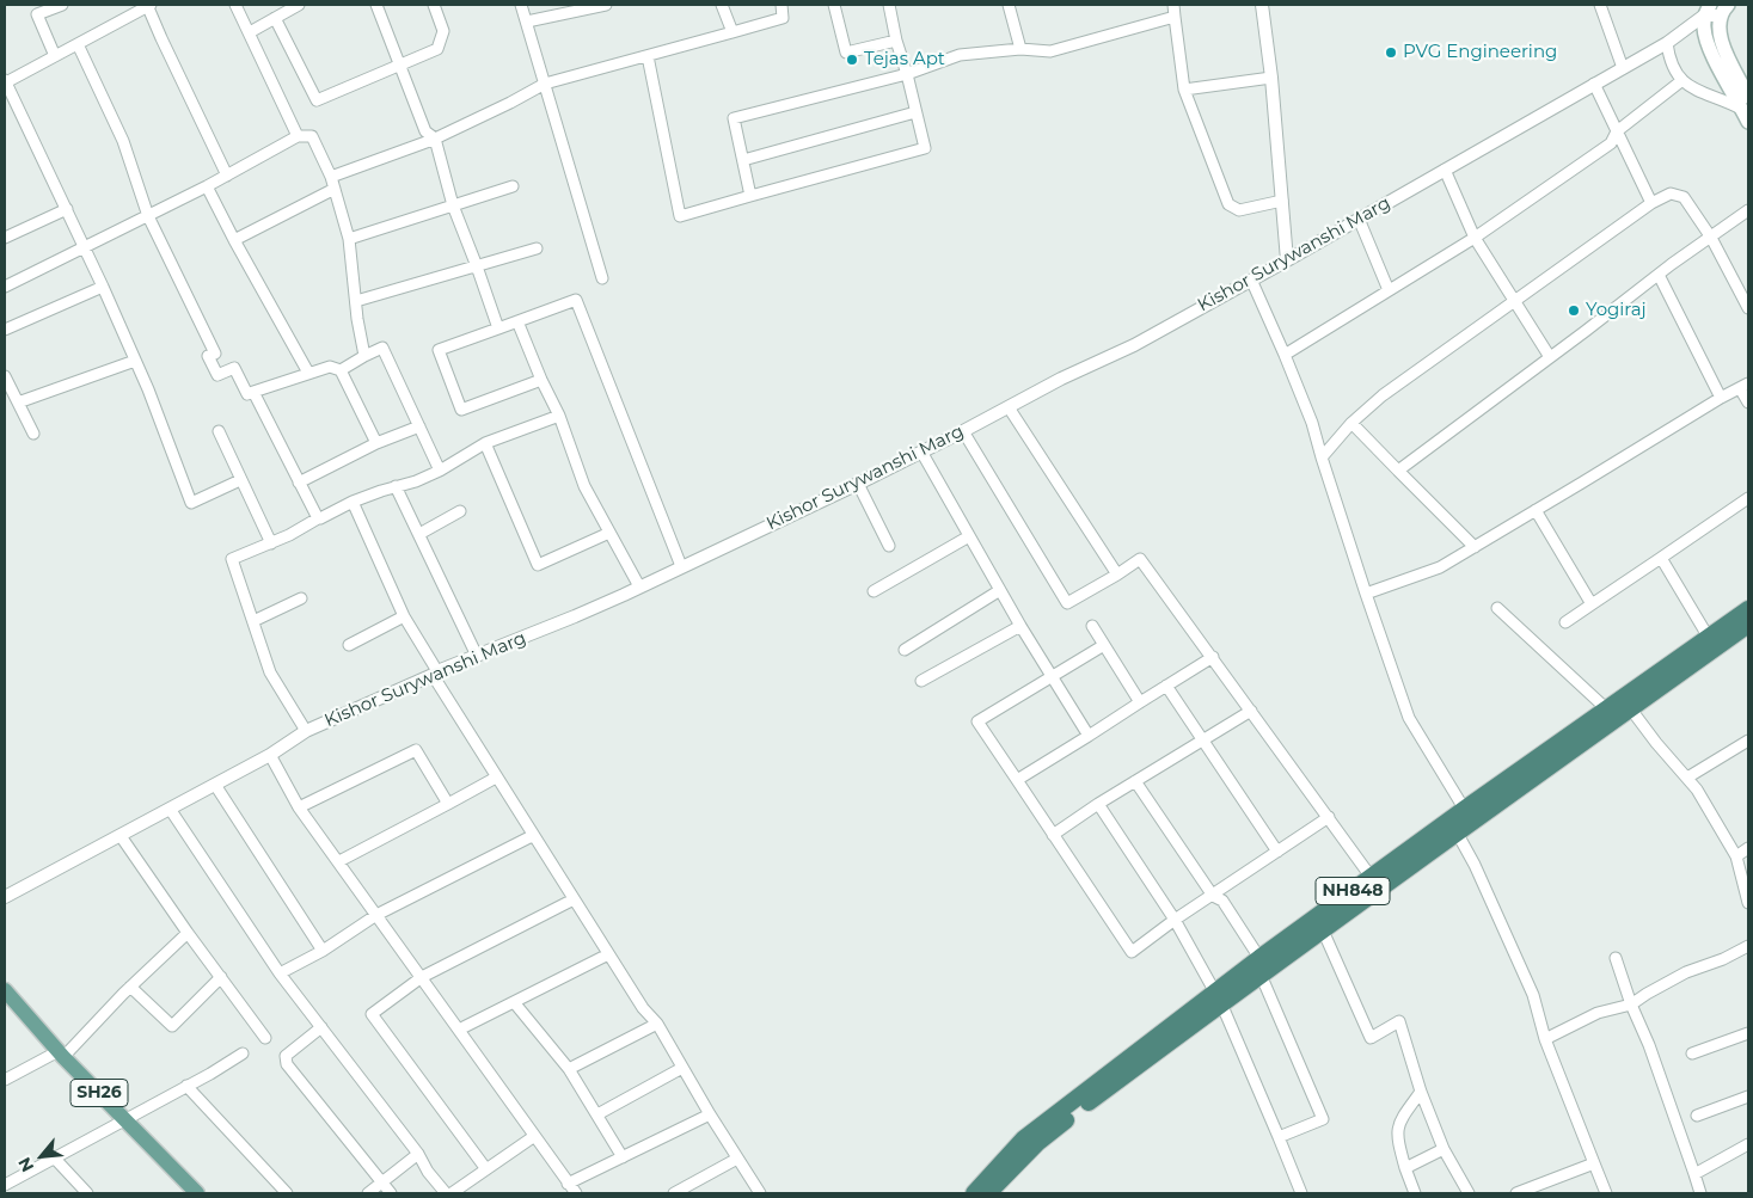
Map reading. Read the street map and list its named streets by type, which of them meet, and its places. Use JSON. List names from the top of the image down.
{
  "streets": {
    "highway": ["NH848"],
    "main road": ["SH26"],
    "street": ["Kishor Surywanshi Marg"]
  },
  "places": ["PVG Engineering", "Tejas Apt", "Yogiraj"],
  "north": "bottom left"
}
